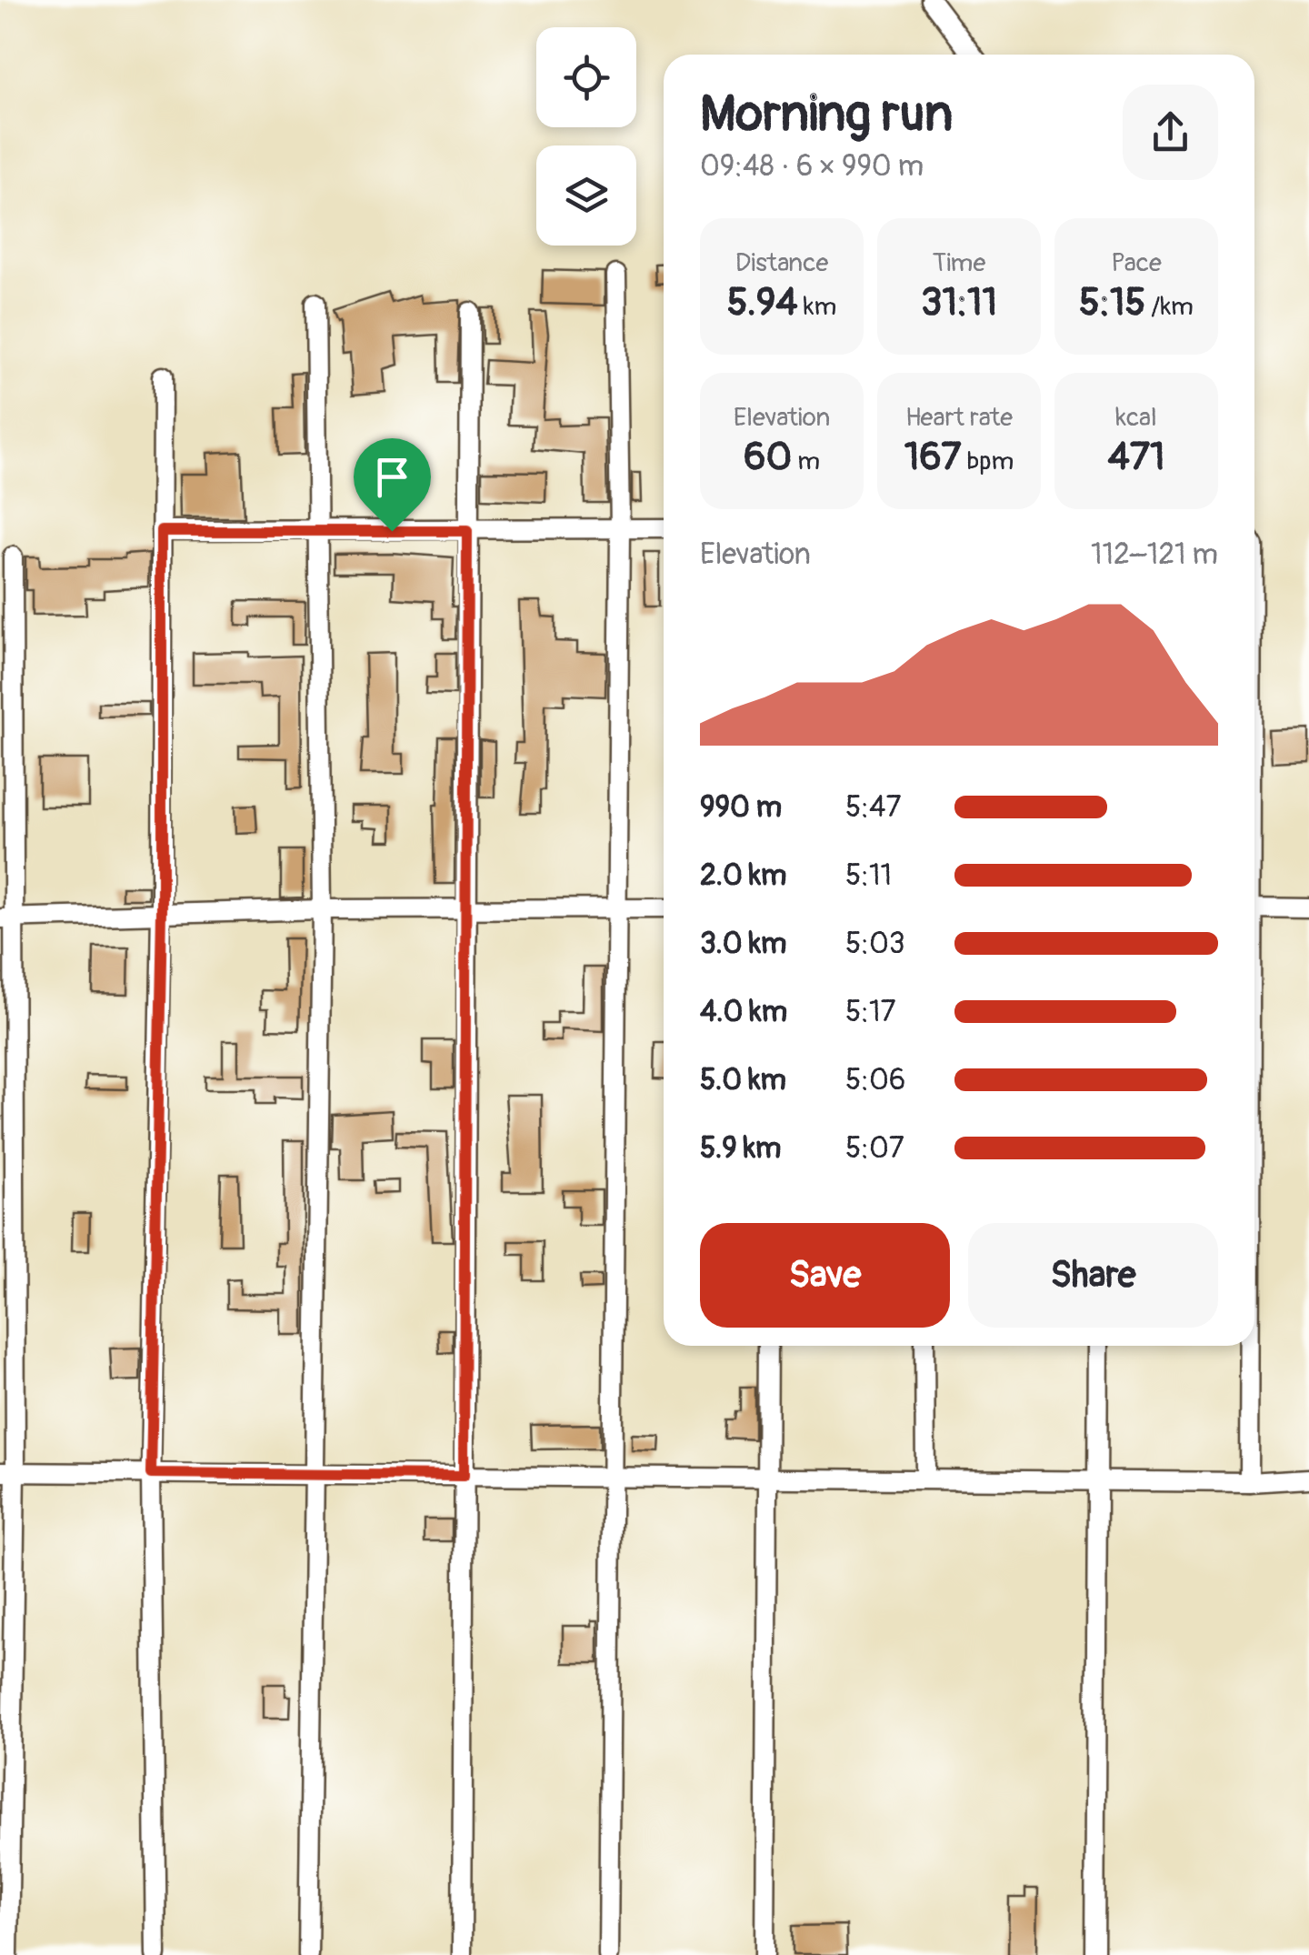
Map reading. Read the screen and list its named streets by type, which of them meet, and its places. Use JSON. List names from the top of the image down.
{
  "page": {
    "heading": ["Morning run", "09:48 · 6 × 990 m"],
    "stats": [
      ["Distance", "5.94 km"],
      ["Time", "31:11"],
      ["Pace", "5:15 /km"],
      ["Elevation", "60 m"],
      ["Heart rate", "167 bpm"],
      ["kcal", "471"]
    ],
    "chart": ["Elevation", "112–121 m"],
    "list": [
      {
        "name": "990 m",
        "note": "5:47"
      },
      {
        "name": "2.0 km",
        "note": "5:11"
      },
      {
        "name": "3.0 km",
        "note": "5:03"
      },
      {
        "name": "4.0 km",
        "note": "5:17"
      },
      {
        "name": "5.0 km",
        "note": "5:06"
      },
      {
        "name": "5.9 km",
        "note": "5:07"
      }
    ],
    "buttons": ["Save", "Share"]
  }
}
